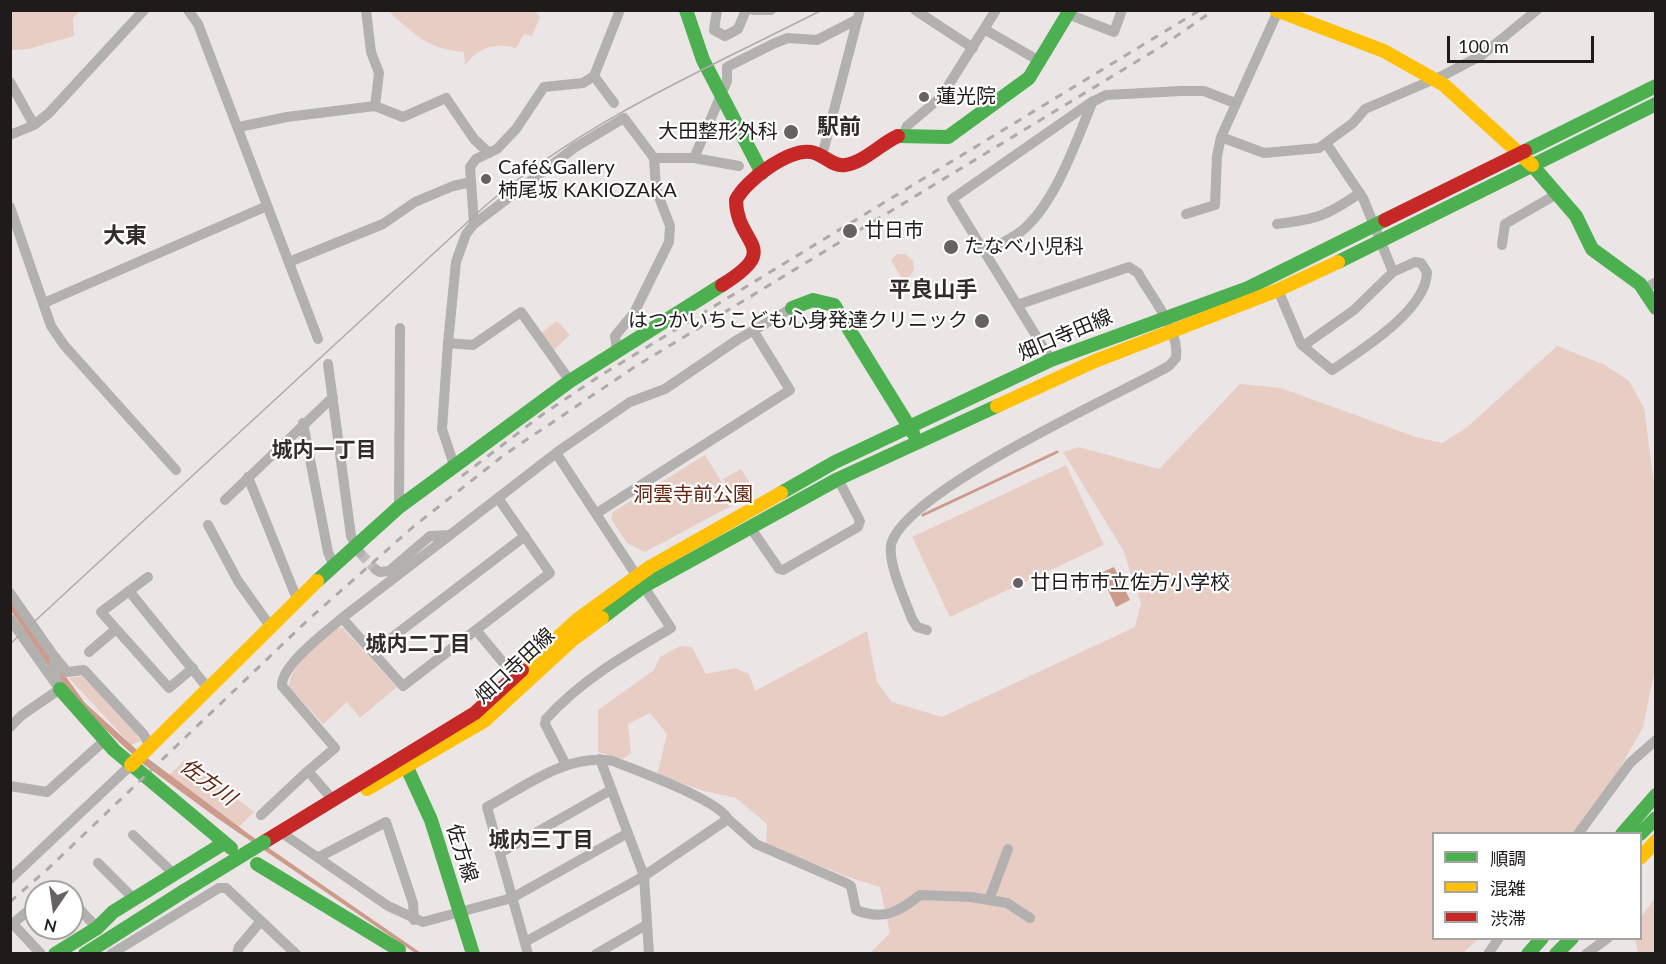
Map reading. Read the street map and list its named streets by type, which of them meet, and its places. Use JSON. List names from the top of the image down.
{
  "streets": {
    "main road": ["畑口寺田線", "佐方線"]
  },
  "crossings": [
    ["畑口寺田線", "佐方線"]
  ],
  "districts": [
    "駅前",
    "大東",
    "平良山手",
    "城内一丁目",
    "城内二丁目",
    "城内三丁目"
  ],
  "water": ["佐方川"],
  "parks": ["洞雲寺前公園"],
  "places": [
    "蓮光院",
    "大田整形外科",
    "Café&Gallery 柿尾坂 KAKIOZAKA",
    "廿日市",
    "たなべ小児科",
    "はつかいちこども心身発達クリニック",
    "廿日市市立佐方小学校"
  ],
  "legend": ["順調", "混雑", "渋滞"],
  "scale_bar": "100 m",
  "north": "bottom"
}
